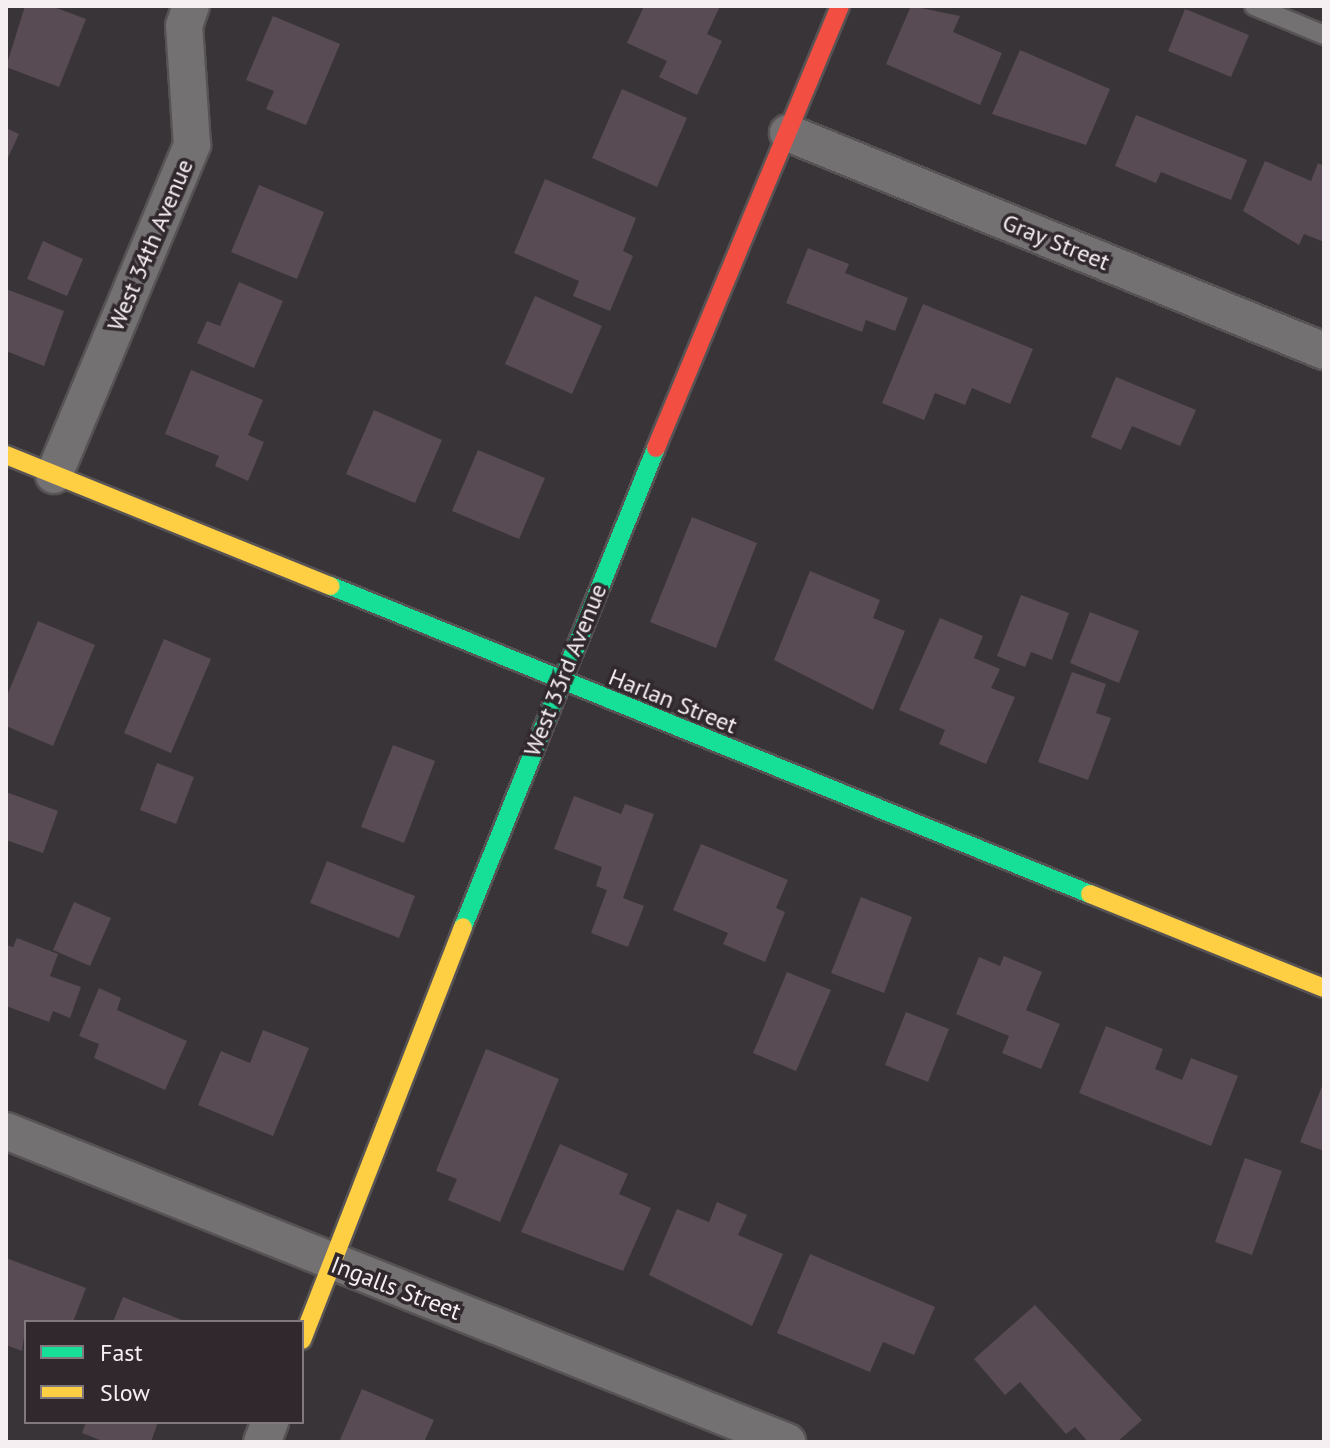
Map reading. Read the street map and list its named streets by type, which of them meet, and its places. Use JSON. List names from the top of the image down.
{
  "streets": {
    "street": [
      "Gray Street",
      "West 34th Avenue",
      "West 33rd Avenue",
      "Harlan Street",
      "Ingalls Street"
    ]
  },
  "crossings": [
    ["Gray Street", "West 33rd Avenue"],
    ["West 34th Avenue", "Harlan Street"],
    ["West 33rd Avenue", "Harlan Street"],
    ["West 33rd Avenue", "Ingalls Street"]
  ],
  "legend": ["Fast", "Slow"]
}
